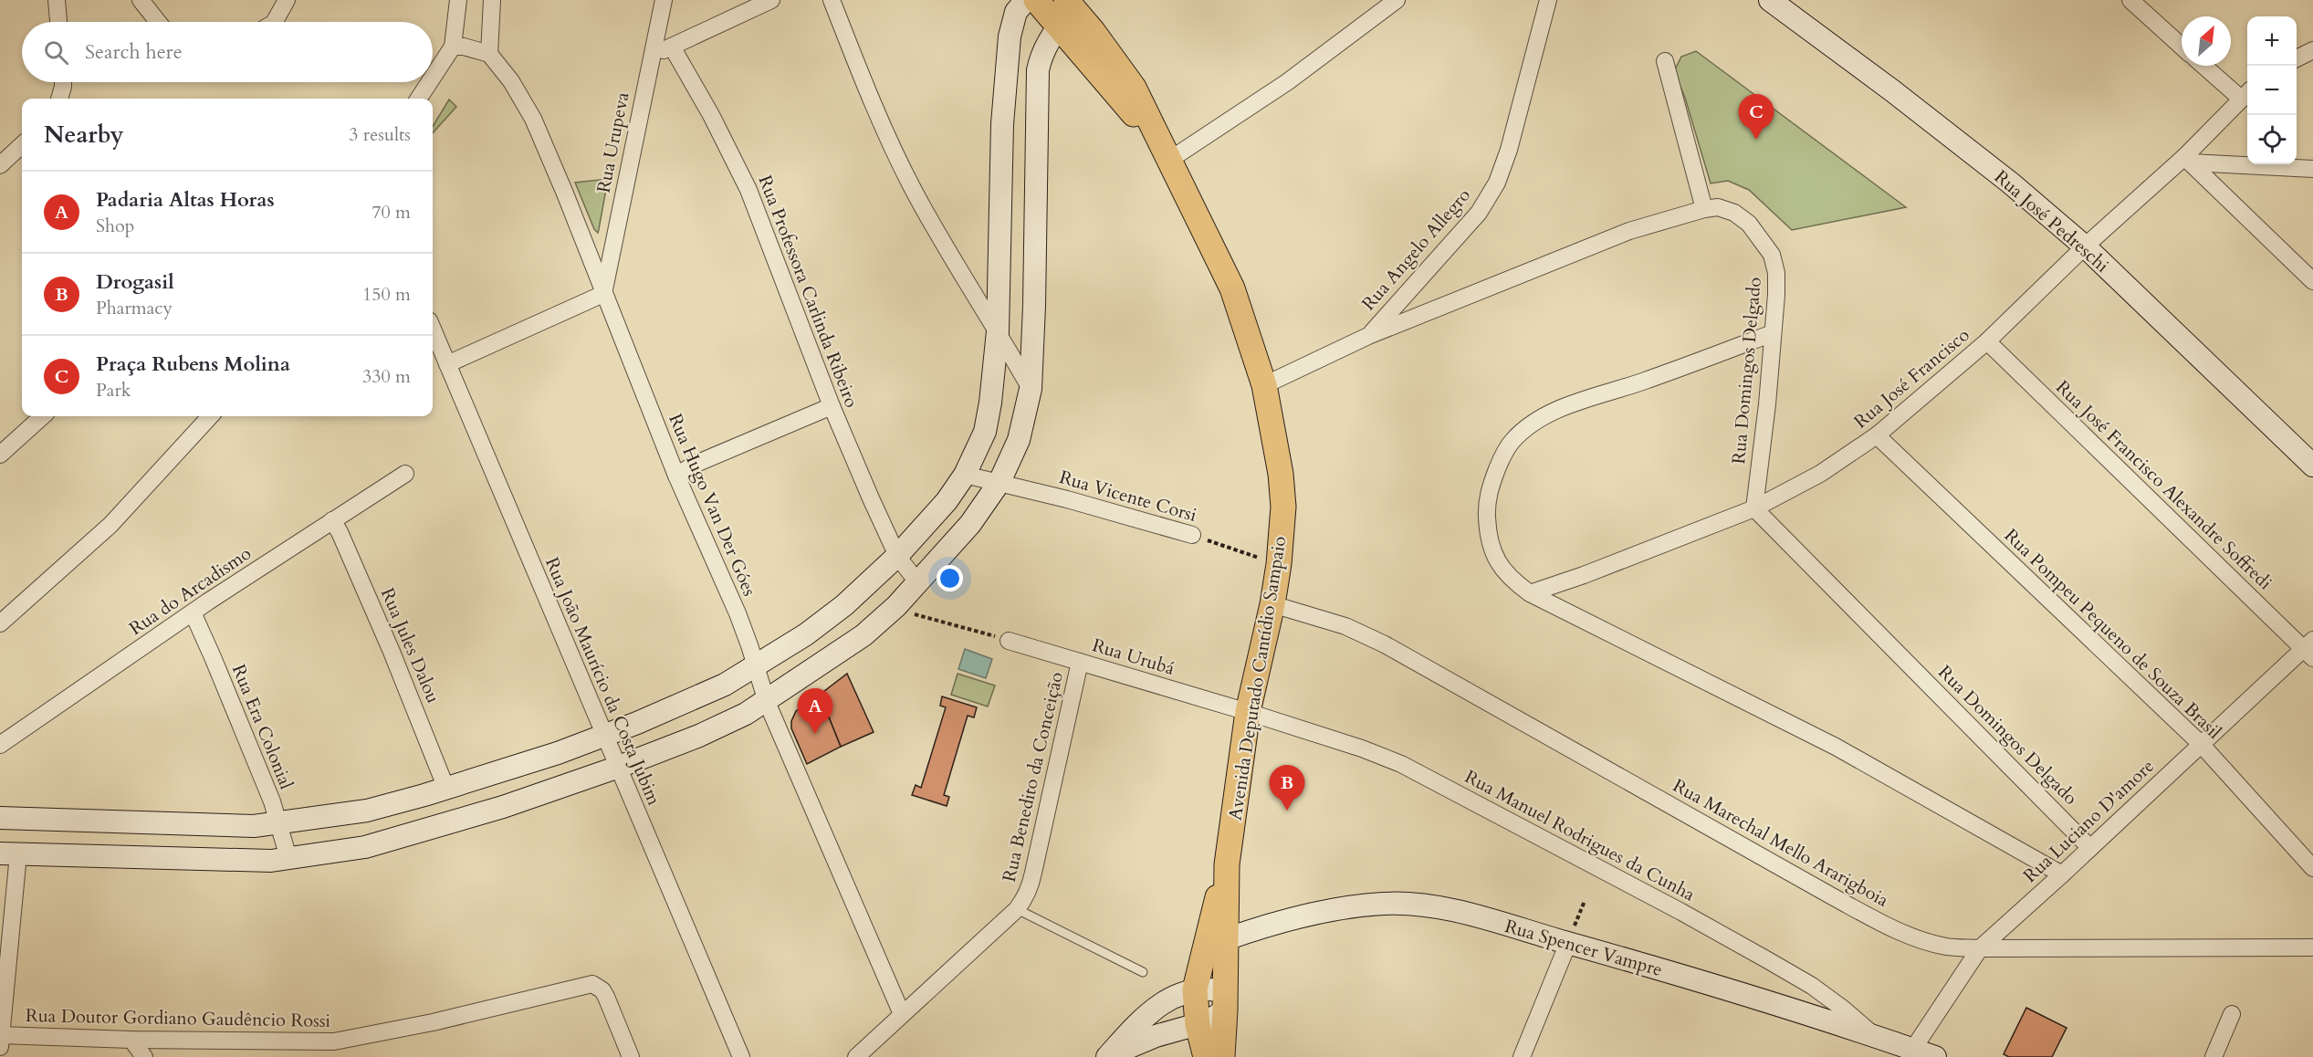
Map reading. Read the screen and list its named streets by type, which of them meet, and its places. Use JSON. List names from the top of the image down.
{
  "streets": {
    "main road": ["Rua José Pedreschi", "Avenida Deputado Cantídio Sampaio", "Rua Spencer Vampre"],
    "street": [
      "Rua Urupeva",
      "Rua Angelo Allegro",
      "Rua Professora Carlinda Ribeiro",
      "Rua Domingos Delgado",
      "Rua José Francisco",
      "Rua José Francisco Alexandre Soffredi",
      "Rua Vicente Corsi",
      "Rua Hugo Van Der Góes",
      "Rua do Arcadismo",
      "Rua Pompeu Pequeno de Souza Brasil",
      "Rua Jules Dalou",
      "Rua Urubá",
      "Rua João Maurício da Costa Jubim",
      "Rua Era Colonial",
      "Rua Benedito da Conceição",
      "Rua Luciano D'amore",
      "Rua Manuel Rodrigues da Cunha",
      "Rua Marechal Mello Ararigboia",
      "Rua Doutor Gordiano Gaudêncio Rossi"
    ]
  },
  "crossings": [
    ["Rua Urupeva", "Rua Hugo Van Der Góes"],
    ["Rua José Pedreschi", "Rua José Francisco"],
    ["Rua Angelo Allegro", "Rua Domingos Delgado"],
    ["Rua Domingos Delgado", "Rua José Francisco"],
    ["Rua Domingos Delgado", "Avenida Deputado Cantídio Sampaio"],
    ["Rua Domingos Delgado", "Rua Luciano D'amore"],
    ["Rua José Francisco", "Rua José Francisco Alexandre Soffredi"],
    ["Rua José Francisco", "Rua Pompeu Pequeno de Souza Brasil"],
    ["Rua José Francisco Alexandre Soffredi", "Rua Luciano D'amore"],
    ["Rua Vicente Corsi", "Avenida Deputado Cantídio Sampaio"],
    ["Rua Hugo Van Der Góes", "Rua Benedito da Conceição"],
    ["Rua do Arcadismo", "Rua Jules Dalou"],
    ["Rua do Arcadismo", "Rua Era Colonial"],
    ["Rua Pompeu Pequeno de Souza Brasil", "Rua Luciano D'amore"],
    ["Rua Urubá", "Avenida Deputado Cantídio Sampaio"],
    ["Rua Urubá", "Rua Benedito da Conceição"],
    ["Rua Urubá", "Rua Manuel Rodrigues da Cunha"],
    ["Avenida Deputado Cantídio Sampaio", "Rua Manuel Rodrigues da Cunha"],
    ["Avenida Deputado Cantídio Sampaio", "Rua Marechal Mello Ararigboia"],
    ["Avenida Deputado Cantídio Sampaio", "Rua Spencer Vampre"],
    ["Rua Luciano D'amore", "Rua Marechal Mello Ararigboia"],
    ["Rua Luciano D'amore", "Rua Spencer Vampre"],
    ["Rua Manuel Rodrigues da Cunha", "Rua Spencer Vampre"]
  ],
  "north": "top right",
  "page": {
    "map_buttons": ["+", "−"],
    "search": "Search here",
    "pins": ["C", "A", "B"],
    "heading": ["Nearby", "3 results"],
    "list": [
      {
        "mark": "A",
        "name": "Padaria Altas Horas",
        "note": "Shop",
        "value": "70 m"
      },
      {
        "mark": "B",
        "name": "Drogasil",
        "note": "Pharmacy",
        "value": "150 m"
      },
      {
        "mark": "C",
        "name": "Praça Rubens Molina",
        "note": "Park",
        "value": "330 m"
      }
    ]
  }
}
